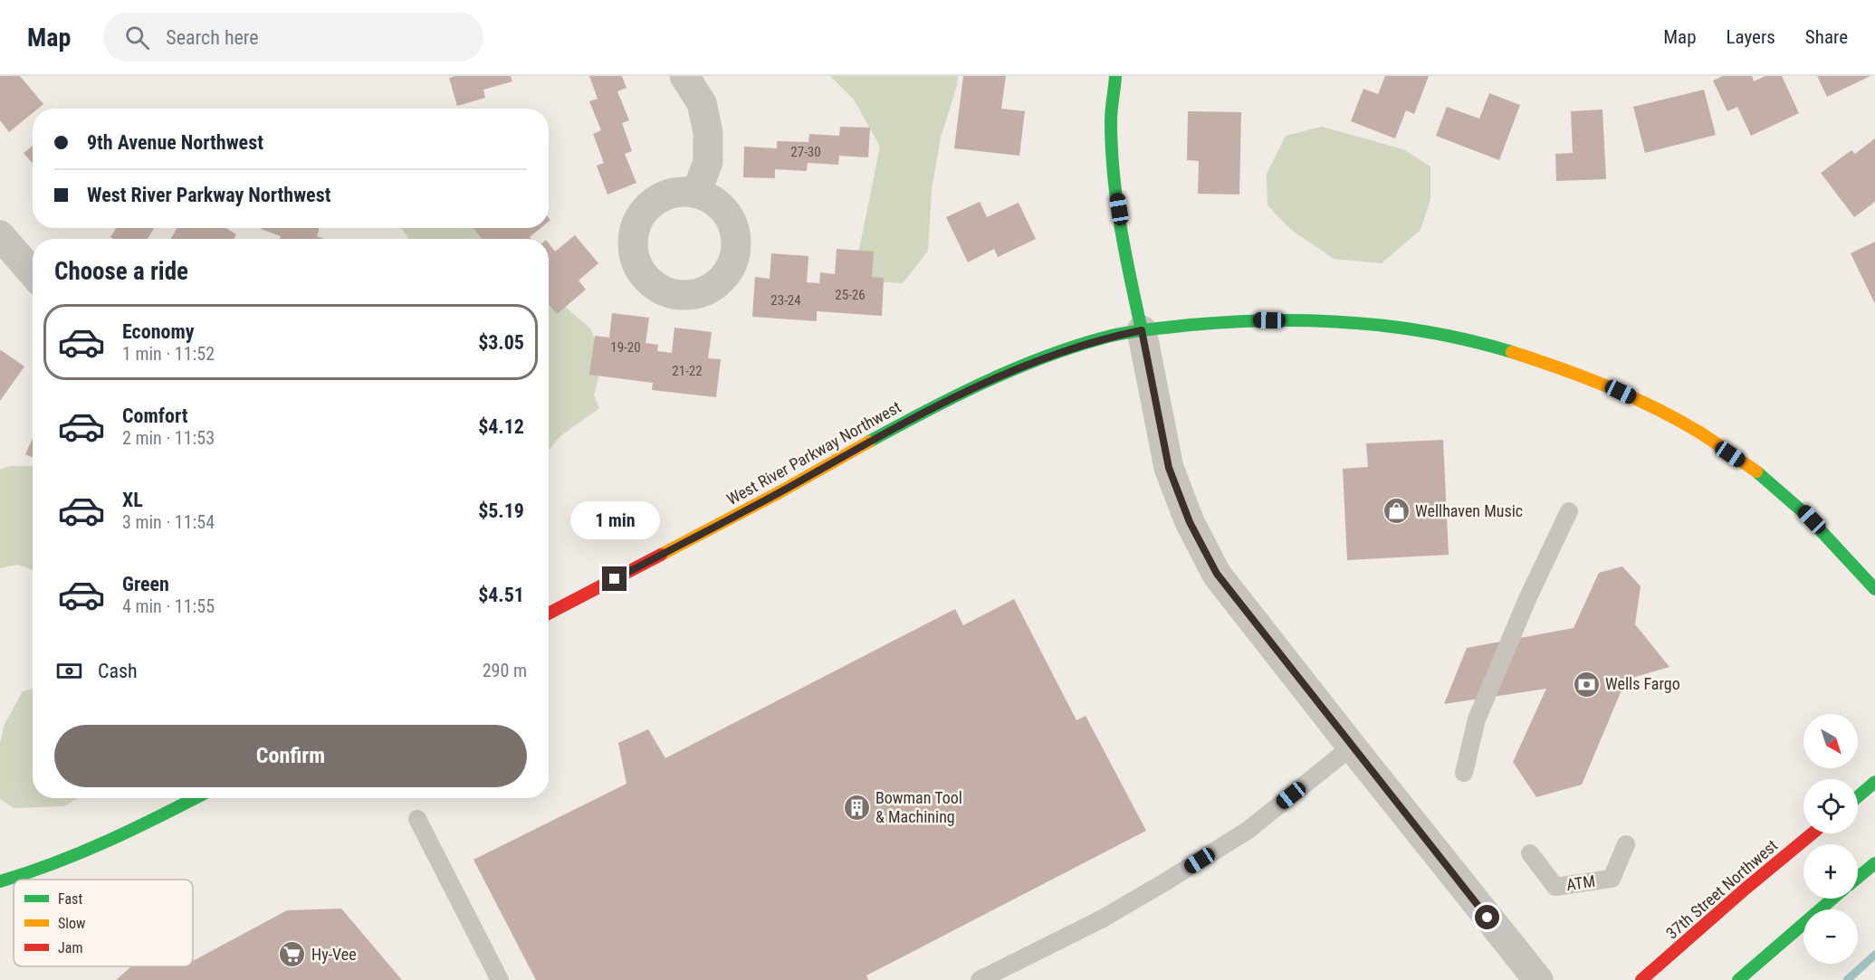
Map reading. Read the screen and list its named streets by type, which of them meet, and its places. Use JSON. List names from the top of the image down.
{
  "streets": {
    "main road": ["West River Parkway Northwest", "37th Street Northwest"],
    "lane": ["ATM"]
  },
  "places": {
    "shop": ["Wellhaven Music"],
    "bank": ["Wells Fargo"],
    "building": ["Bowman Tool & Machining"],
    "supermarket": ["Hy-Vee"]
  },
  "house_numbers": [
    "27-30",
    "25-26",
    "23-24",
    "19-20",
    "21-22"
  ],
  "legend": ["Fast", "Slow", "Jam"],
  "north": "bottom right",
  "page": {
    "header": "Map",
    "search": "Search here",
    "nav": ["Map", "Layers", "Share"],
    "banner": ["9th Avenue Northwest", "West River Parkway Northwest"],
    "heading": "Choose a ride",
    "list": [
      {
        "name": "Economy",
        "note": "1 min · 11:52",
        "value": "$3.05"
      },
      {
        "name": "Comfort",
        "note": "2 min · 11:53",
        "value": "$4.12"
      },
      {
        "name": "XL",
        "note": "3 min · 11:54",
        "value": "$5.19"
      },
      {
        "name": "Green",
        "note": "4 min · 11:55",
        "value": "$4.51"
      }
    ],
    "bubble": "1 min",
    "pay": ["Cash", "290 m"],
    "map_buttons": ["+", "−"],
    "buttons": "Confirm"
  }
}
